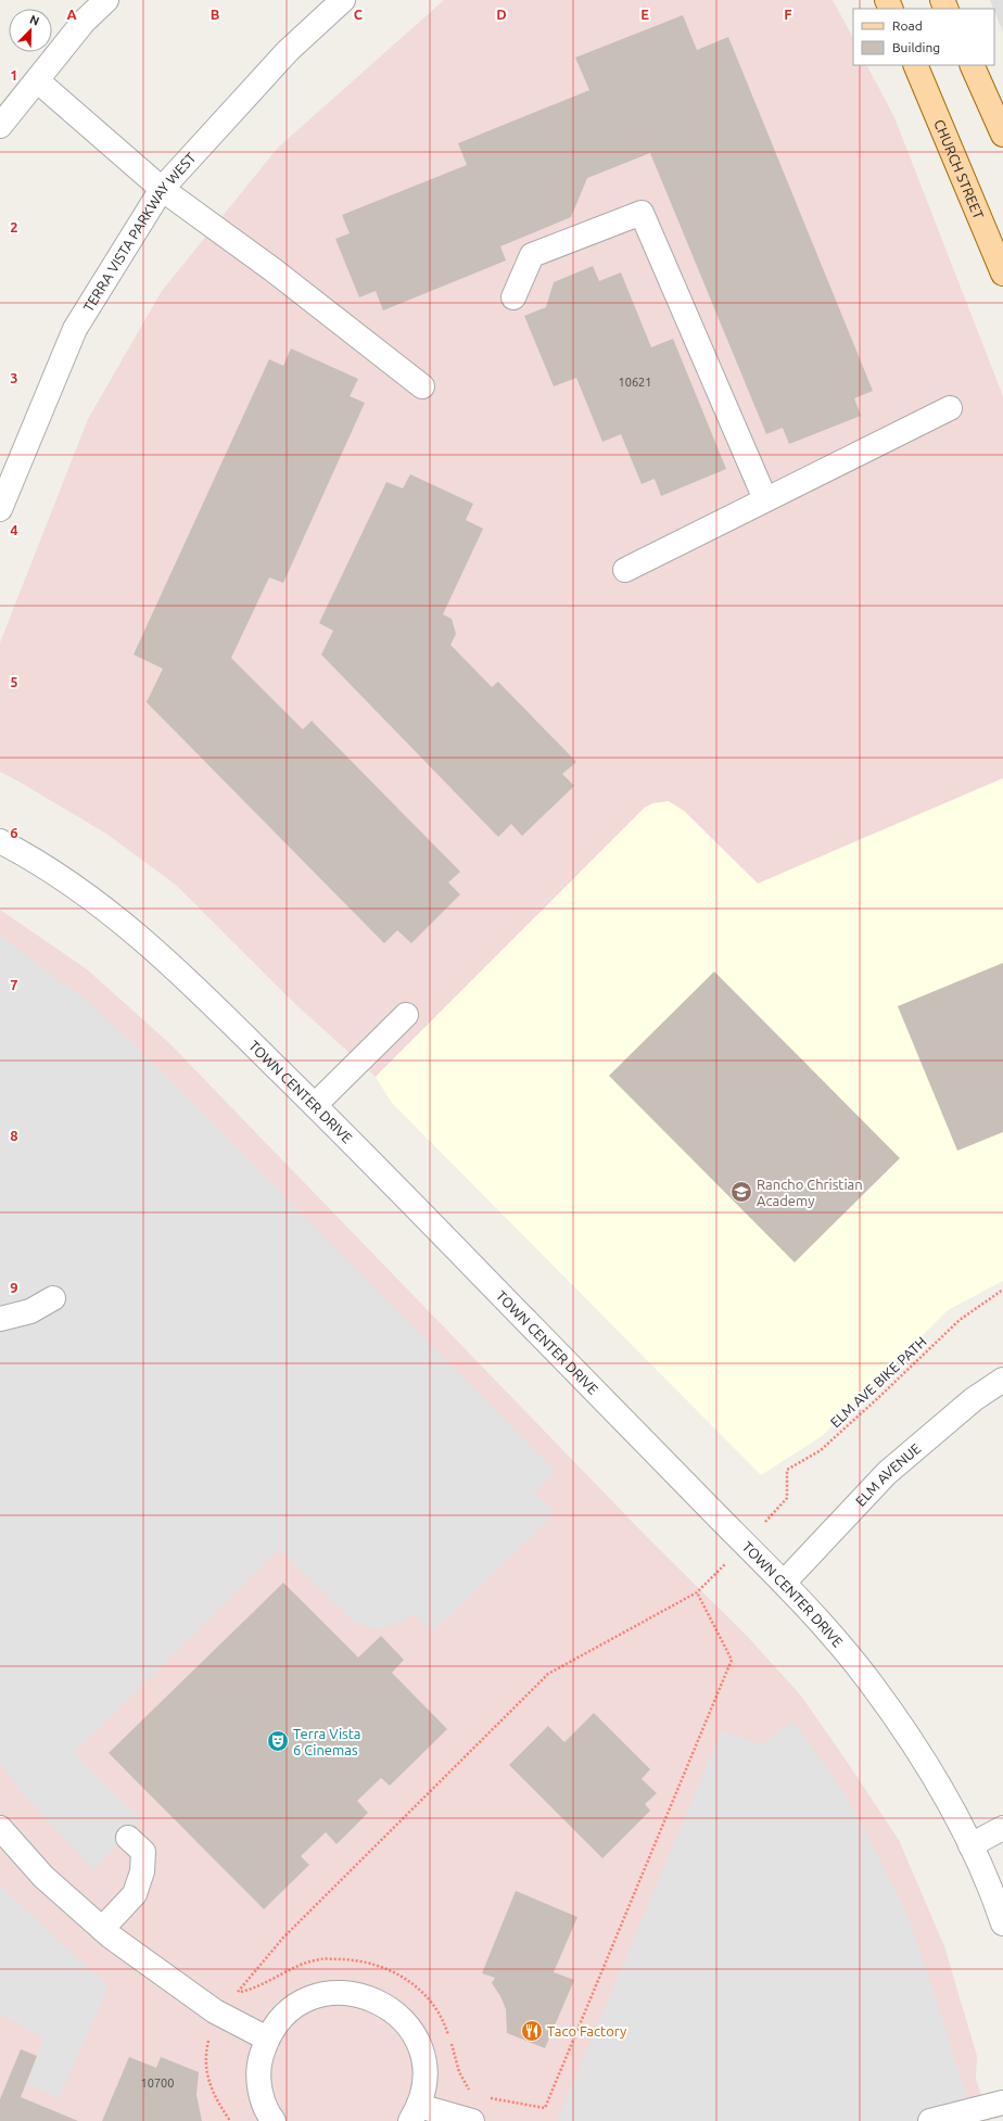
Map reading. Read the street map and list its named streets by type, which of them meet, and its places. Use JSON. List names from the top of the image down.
{
  "streets": {
    "main road": ["CHURCH STREET"],
    "street": ["TERRA VISTA PARKWAY WEST", "TOWN CENTER DRIVE", "ELM AVENUE"],
    "path": ["ELM AVE BIKE PATH"]
  },
  "crossings": [
    ["TOWN CENTER DRIVE", "ELM AVENUE"]
  ],
  "places": {
    "school or university": ["Rancho Christian Academy"],
    "theatre": ["Terra Vista 6 Cinemas"],
    "restaurant": ["Taco Factory"]
  },
  "house_numbers": ["10621", "10700"],
  "legend": ["Road", "Building"],
  "north": "top right",
  "grid": {
    "columns": [
      "A",
      "B",
      "C",
      "D",
      "E",
      "F"
    ],
    "rows": [
      "1",
      "2",
      "3",
      "4",
      "5",
      "6",
      "7",
      "8",
      "9"
    ]
  }
}
